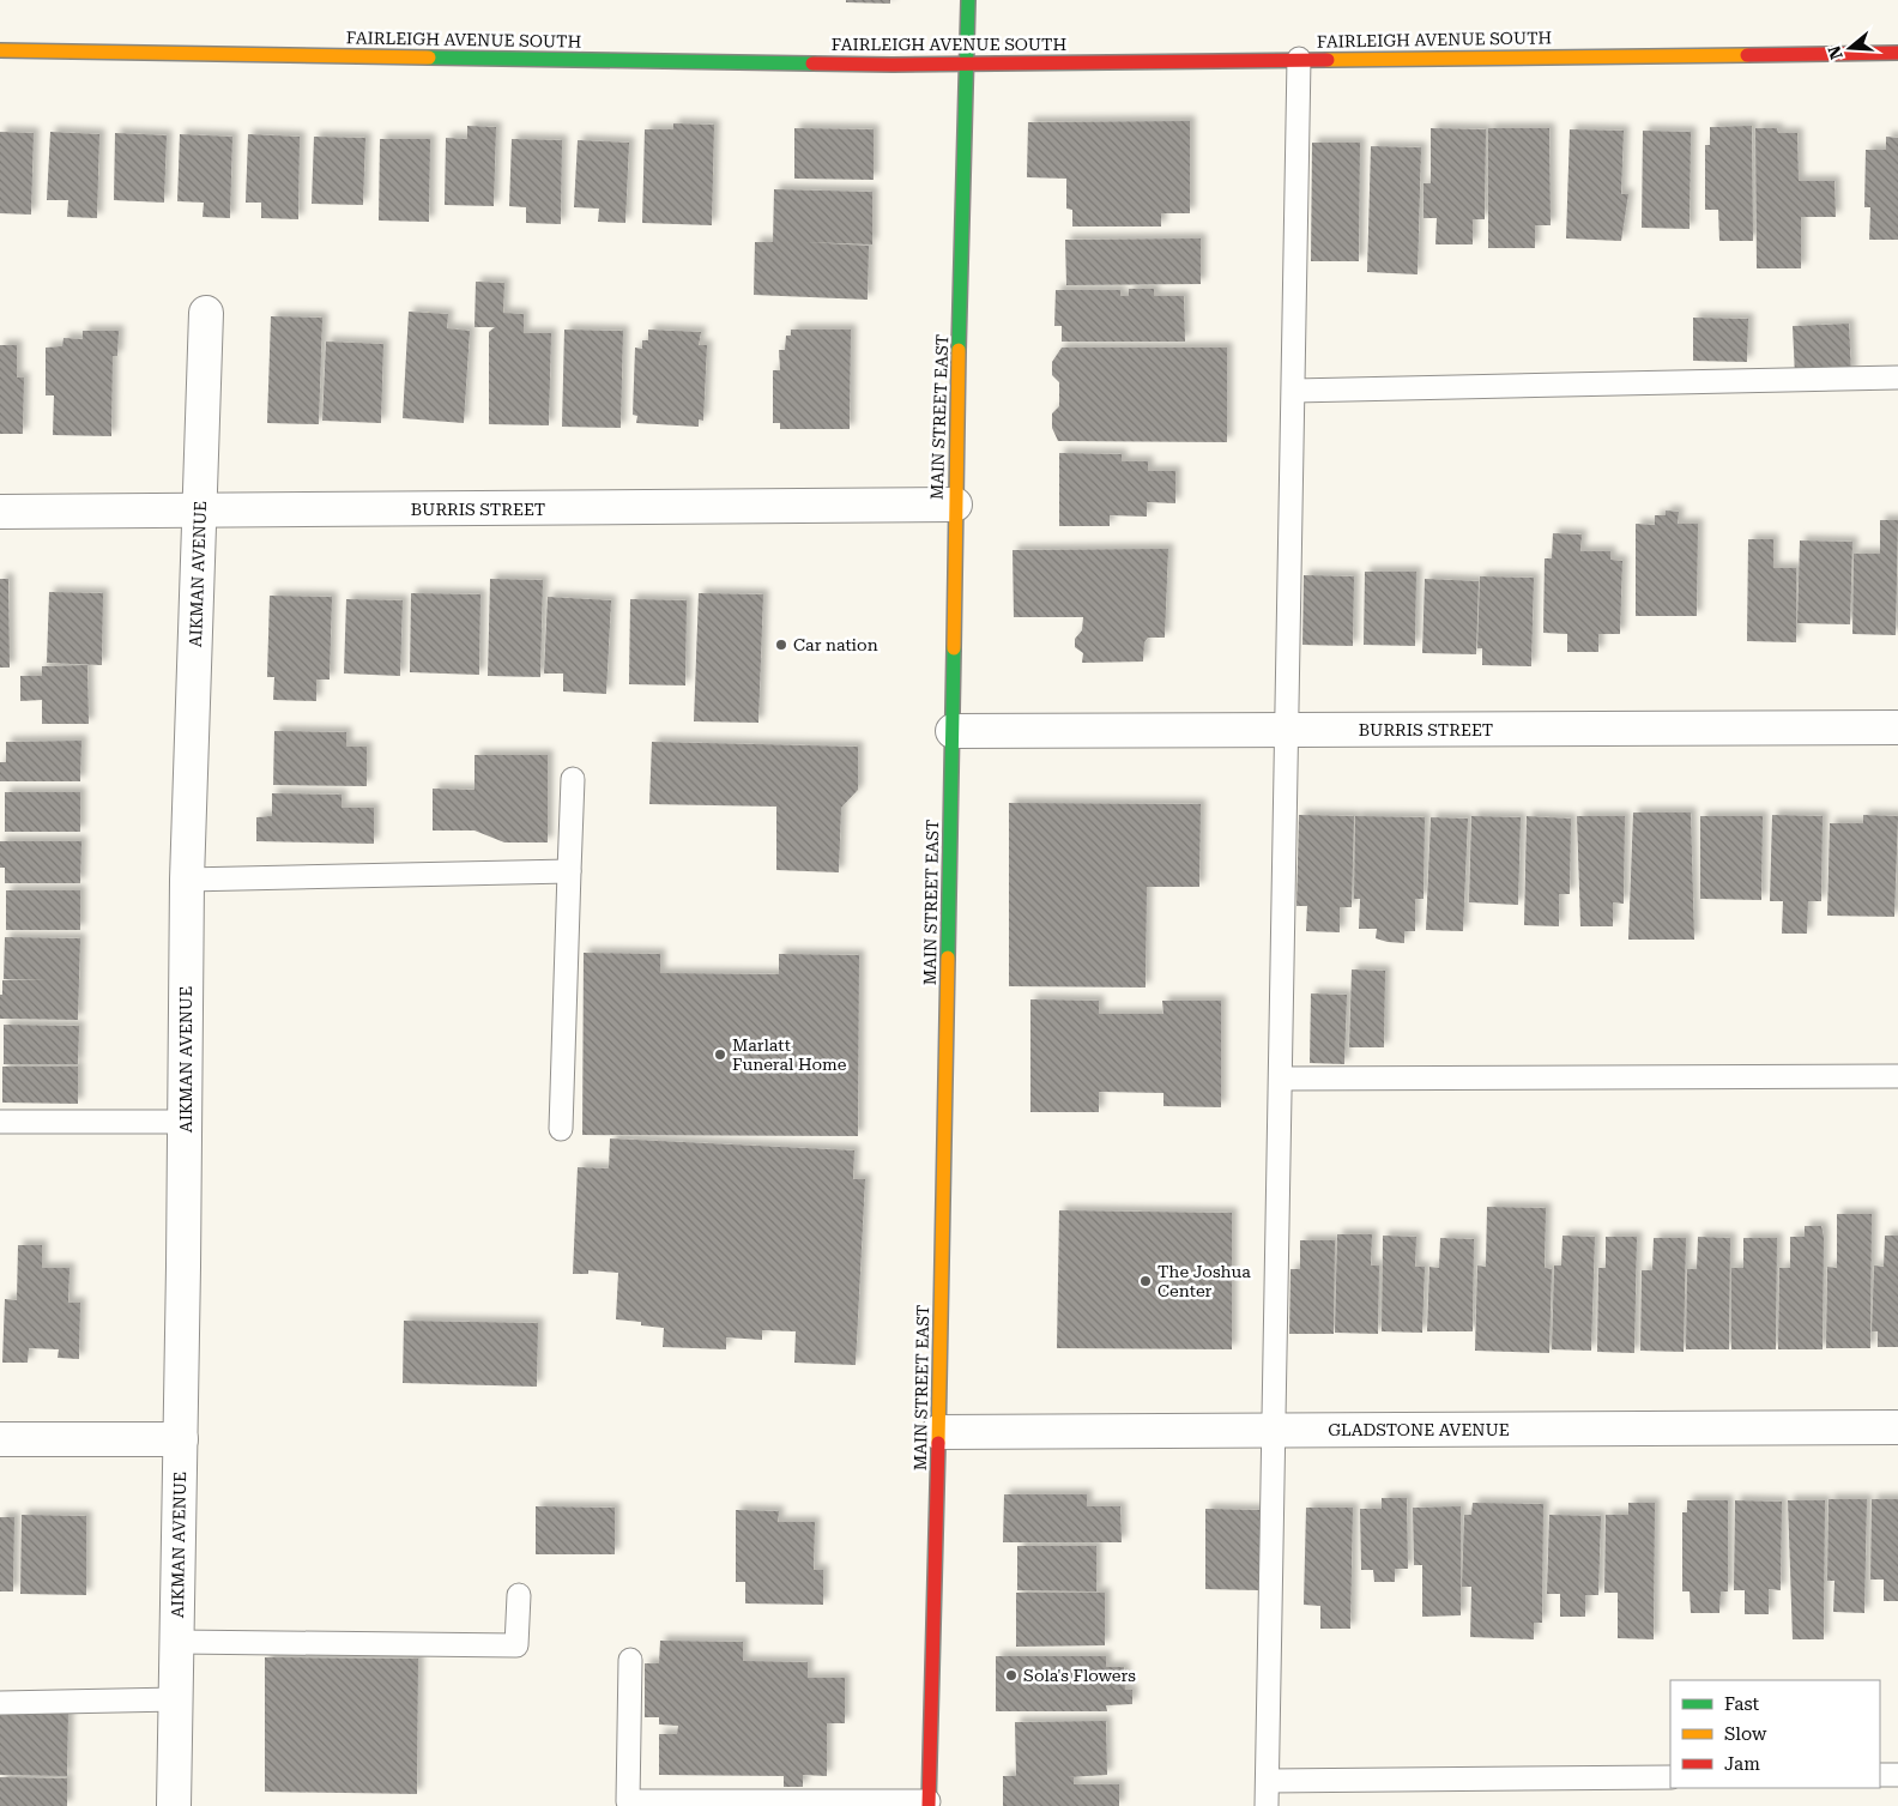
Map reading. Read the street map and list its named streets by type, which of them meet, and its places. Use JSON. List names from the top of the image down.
{
  "streets": {
    "street": [
      "FAIRLEIGH AVENUE SOUTH",
      "MAIN STREET EAST",
      "BURRIS STREET",
      "AIKMAN AVENUE",
      "GLADSTONE AVENUE"
    ]
  },
  "crossings": [
    ["FAIRLEIGH AVENUE SOUTH", "MAIN STREET EAST"],
    ["MAIN STREET EAST", "BURRIS STREET"],
    ["MAIN STREET EAST", "GLADSTONE AVENUE"],
    ["BURRIS STREET", "AIKMAN AVENUE"]
  ],
  "places": [
    "Car nation",
    "Marlatt Funeral Home",
    "The Joshua Center",
    "Sola's Flowers"
  ],
  "legend": ["Fast", "Slow", "Jam"],
  "north": "left"
}
